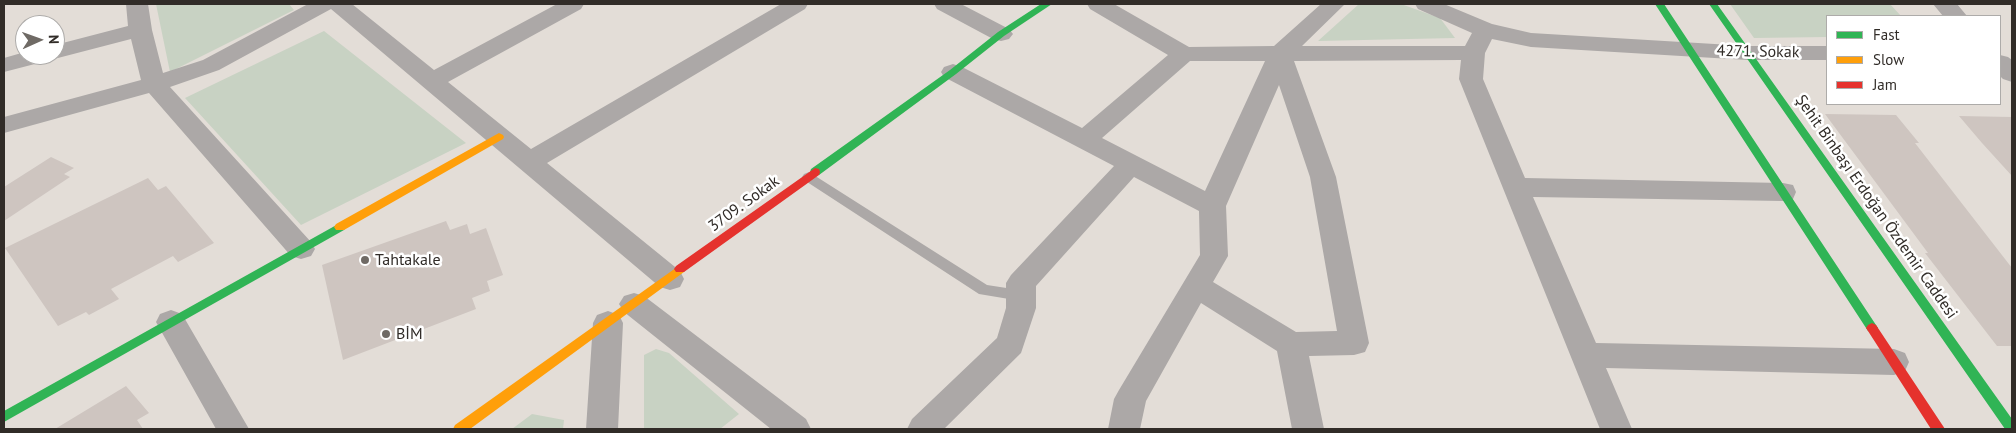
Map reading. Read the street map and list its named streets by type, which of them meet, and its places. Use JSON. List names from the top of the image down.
{
  "streets": {
    "street": ["4271. Sokak", "3709. Sokak", "Şehit Binbaşı Erdoğan Özdemir Caddesi"]
  },
  "crossings": [
    ["4271. Sokak", "Şehit Binbaşı Erdoğan Özdemir Caddesi"]
  ],
  "places": ["Tahtakale", "BİM"],
  "legend": ["Fast", "Slow", "Jam"],
  "north": "right"
}
